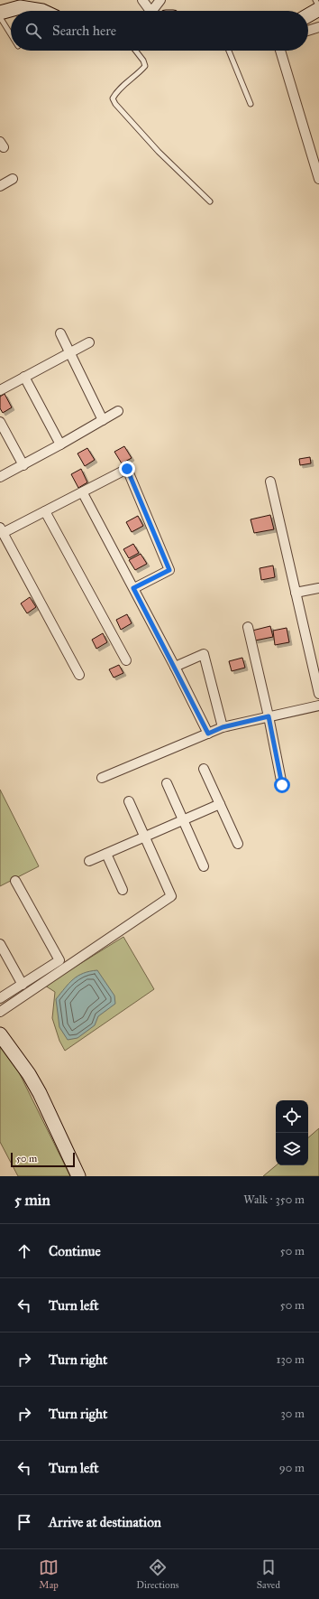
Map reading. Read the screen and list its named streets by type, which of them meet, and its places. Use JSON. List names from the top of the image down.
{
  "scale_bar": "50 m",
  "page": {
    "search": "Search here",
    "scale": "50 m",
    "heading": ["5 min", "Walk · 350 m"],
    "list": [
      ["Continue", "50 m"],
      ["Turn left", "50 m"],
      ["Turn right", "130 m"],
      ["Turn right", "30 m"],
      ["Turn left", "90 m"],
      "Arrive at destination"
    ],
    "nav": ["Map", "Directions", "Saved"]
  }
}
